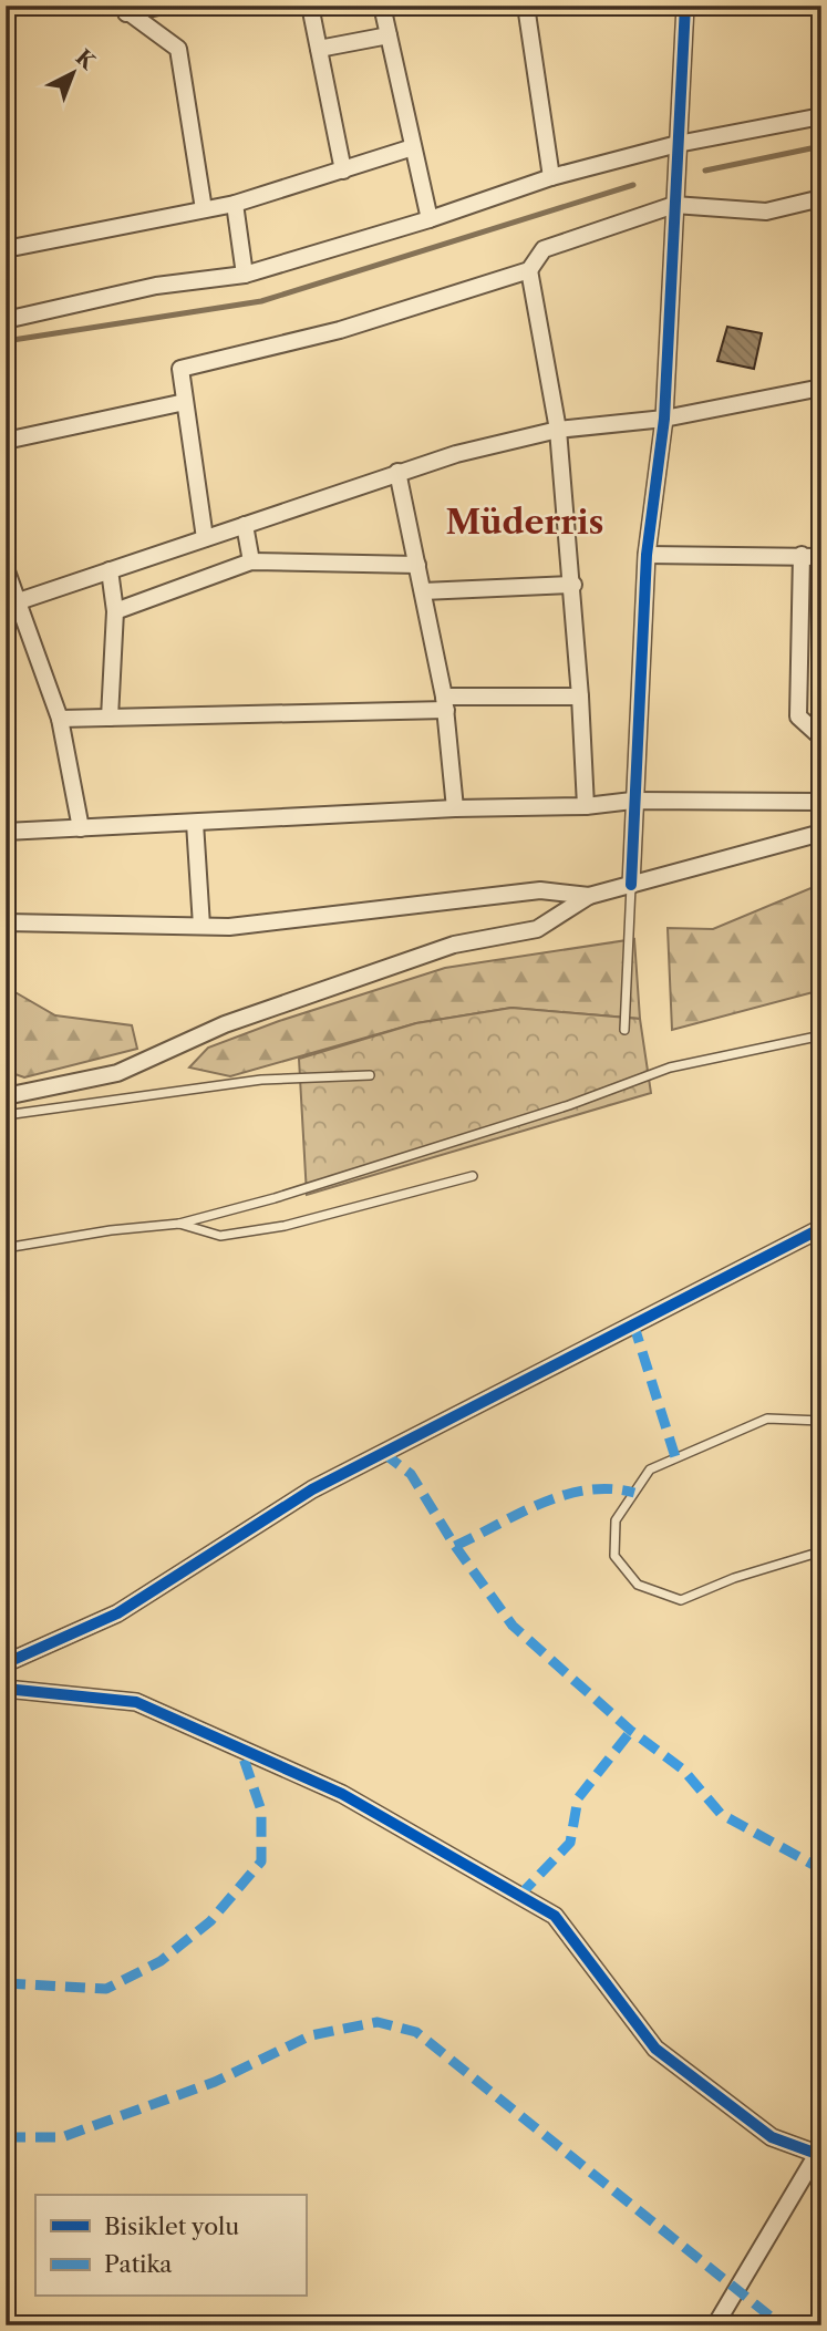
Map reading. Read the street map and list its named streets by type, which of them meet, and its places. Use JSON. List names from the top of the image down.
{
  "districts": ["Müderris"],
  "legend": ["Bisiklet yolu", "Patika"],
  "north": "top right"
}
